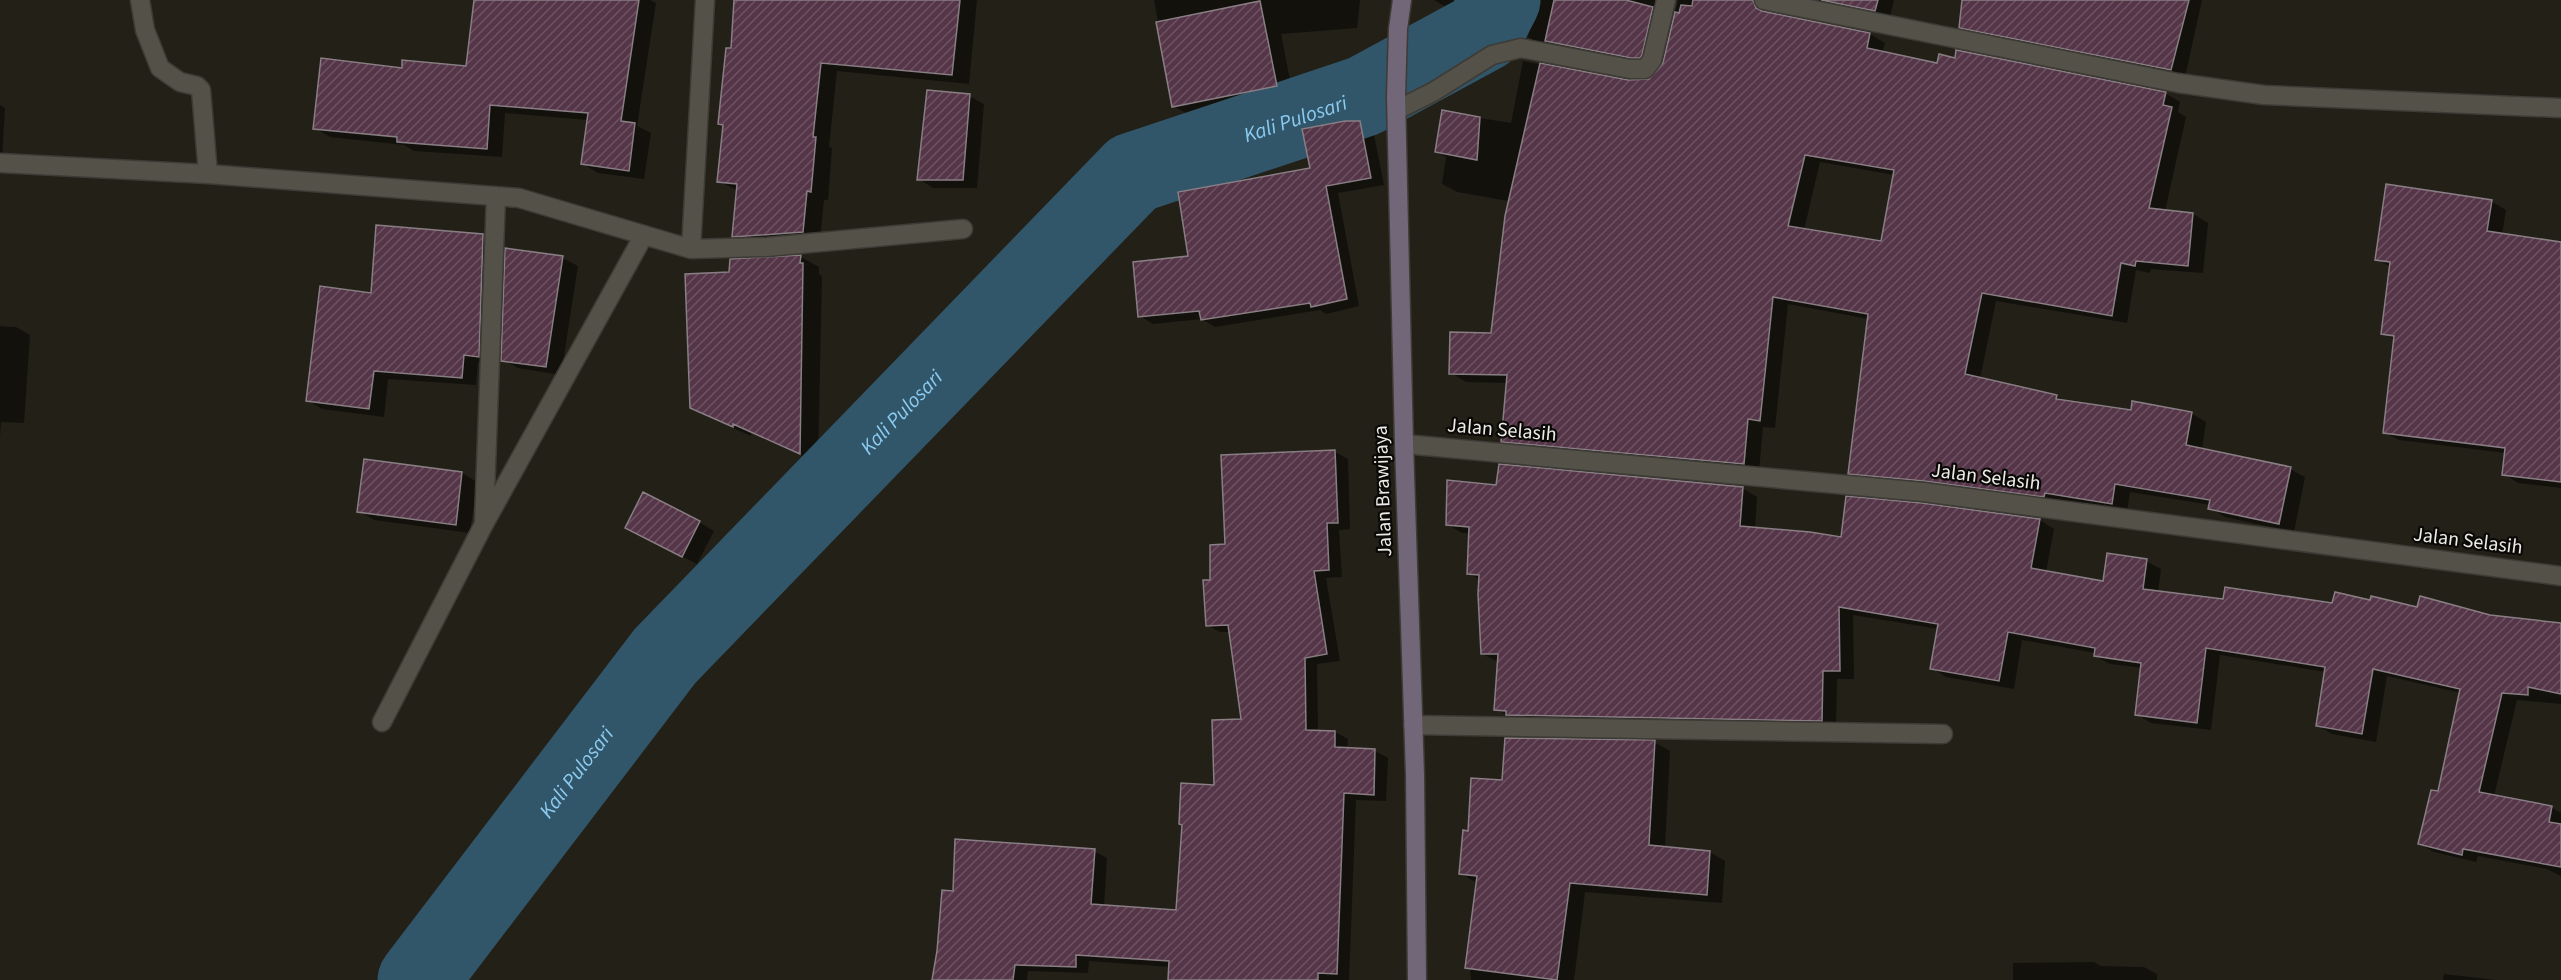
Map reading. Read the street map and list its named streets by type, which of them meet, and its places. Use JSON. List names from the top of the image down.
{
  "streets": {
    "main road": ["Jalan Brawijaya"],
    "street": ["Jalan Selasih"]
  },
  "crossings": [
    ["Jalan Selasih", "Jalan Brawijaya"]
  ],
  "water": ["Kali Pulosari"]
}
